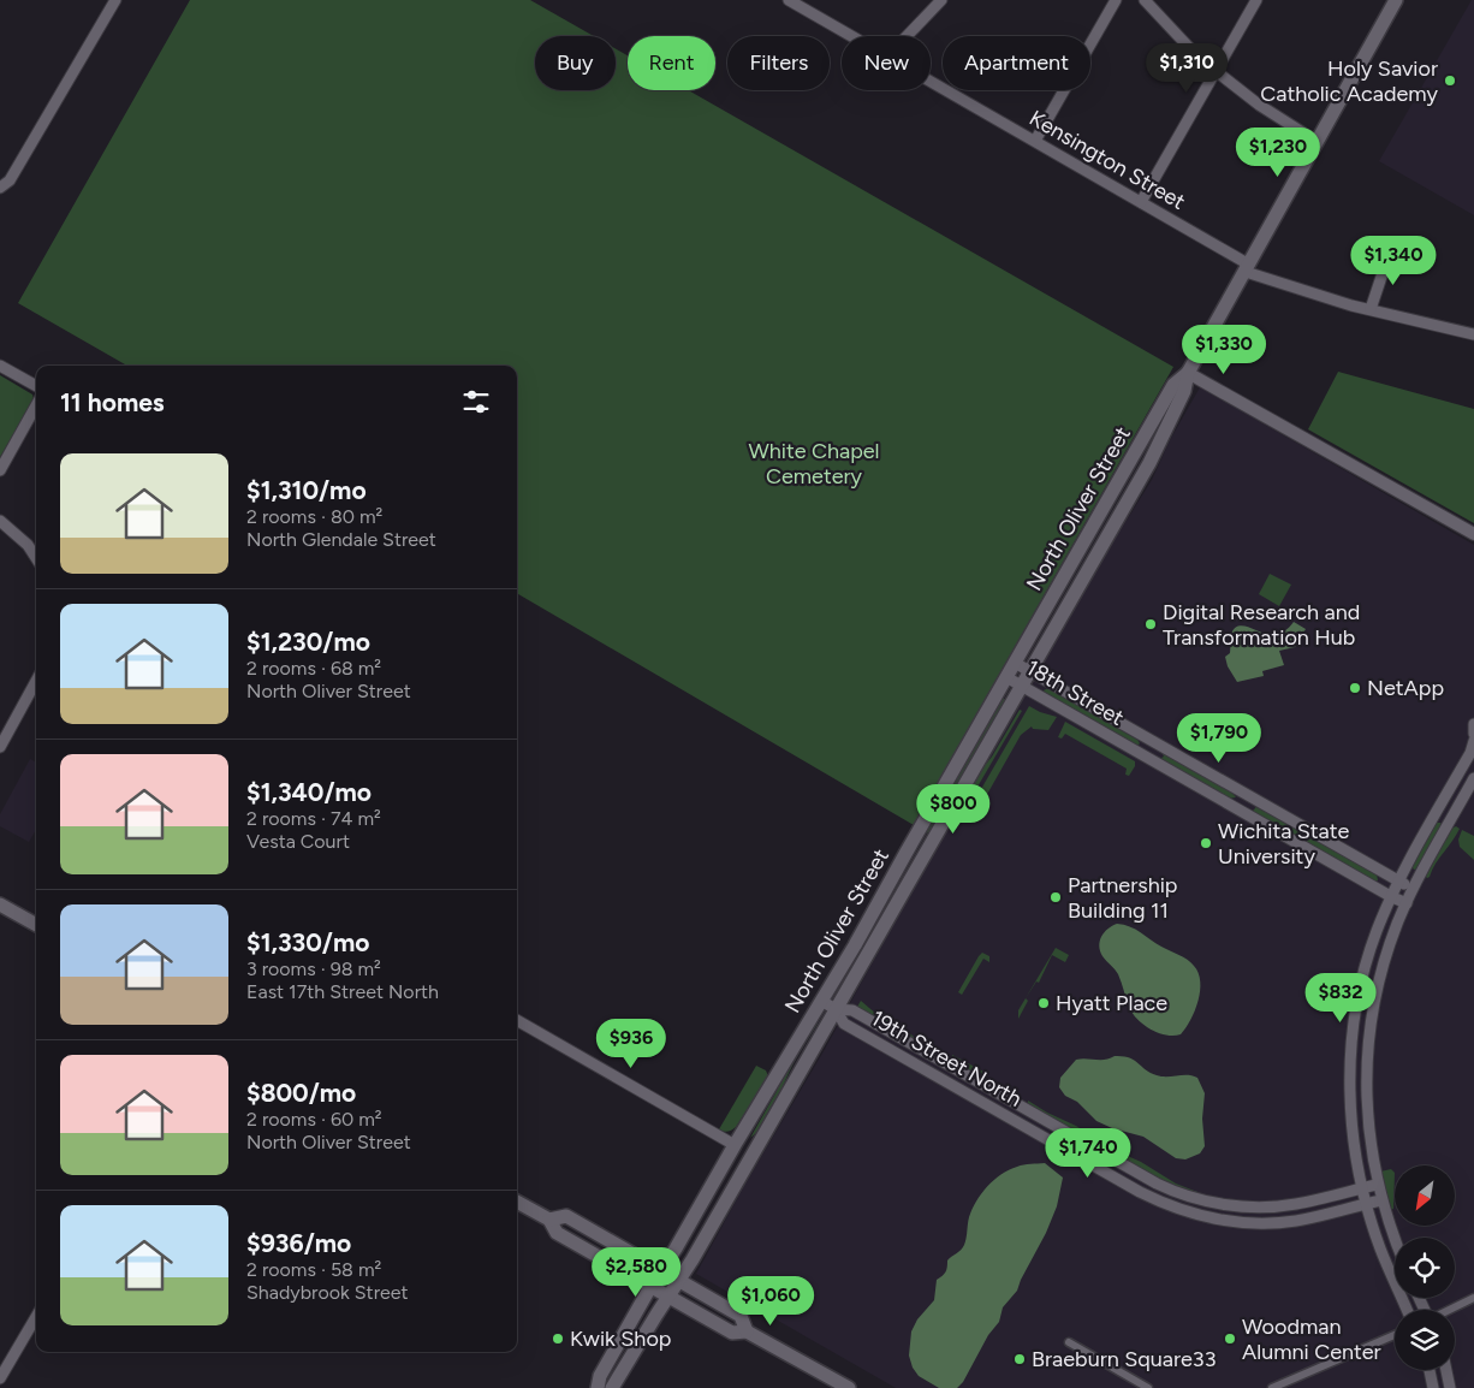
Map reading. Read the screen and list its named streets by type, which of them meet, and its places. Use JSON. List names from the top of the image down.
{
  "streets": {
    "main road": ["North Oliver Street"],
    "street": ["Kensington Street", "18th Street", "19th Street North"]
  },
  "crossings": [
    ["Kensington Street", "North Oliver Street"],
    ["North Oliver Street", "18th Street"],
    ["North Oliver Street", "19th Street North"]
  ],
  "parks": ["White Chapel Cemetery"],
  "places": [
    "Holy Savior Catholic Academy",
    "Digital Research and Transformation Hub",
    "NetApp",
    "Wichita State University",
    "Partnership Building 11",
    "Hyatt Place",
    "Kwik Shop",
    "Woodman Alumni Center",
    "Braeburn Square33"
  ],
  "north": "bottom left",
  "page": {
    "chip": [
      "Buy",
      "Rent",
      "Filters",
      "New",
      "Apartment"
    ],
    "price": [
      "$1,310",
      "$1,230",
      "$1,340",
      "$1,330",
      "$1,790",
      "$800",
      "$832",
      "$936",
      "$1,740",
      "$2,580",
      "$1,060"
    ],
    "heading": "11 homes",
    "list": [
      {
        "name": "$1,310/mo",
        "note": "2 rooms · 80 m² · North Glendale Street"
      },
      {
        "name": "$1,230/mo",
        "note": "2 rooms · 68 m² · North Oliver Street"
      },
      {
        "name": "$1,340/mo",
        "note": "2 rooms · 74 m² · Vesta Court"
      },
      {
        "name": "$1,330/mo",
        "note": "3 rooms · 98 m² · East 17th Street North"
      },
      {
        "name": "$800/mo",
        "note": "2 rooms · 60 m² · North Oliver Street"
      },
      {
        "name": "$936/mo",
        "note": "2 rooms · 58 m² · Shadybrook Street"
      }
    ]
  }
}
